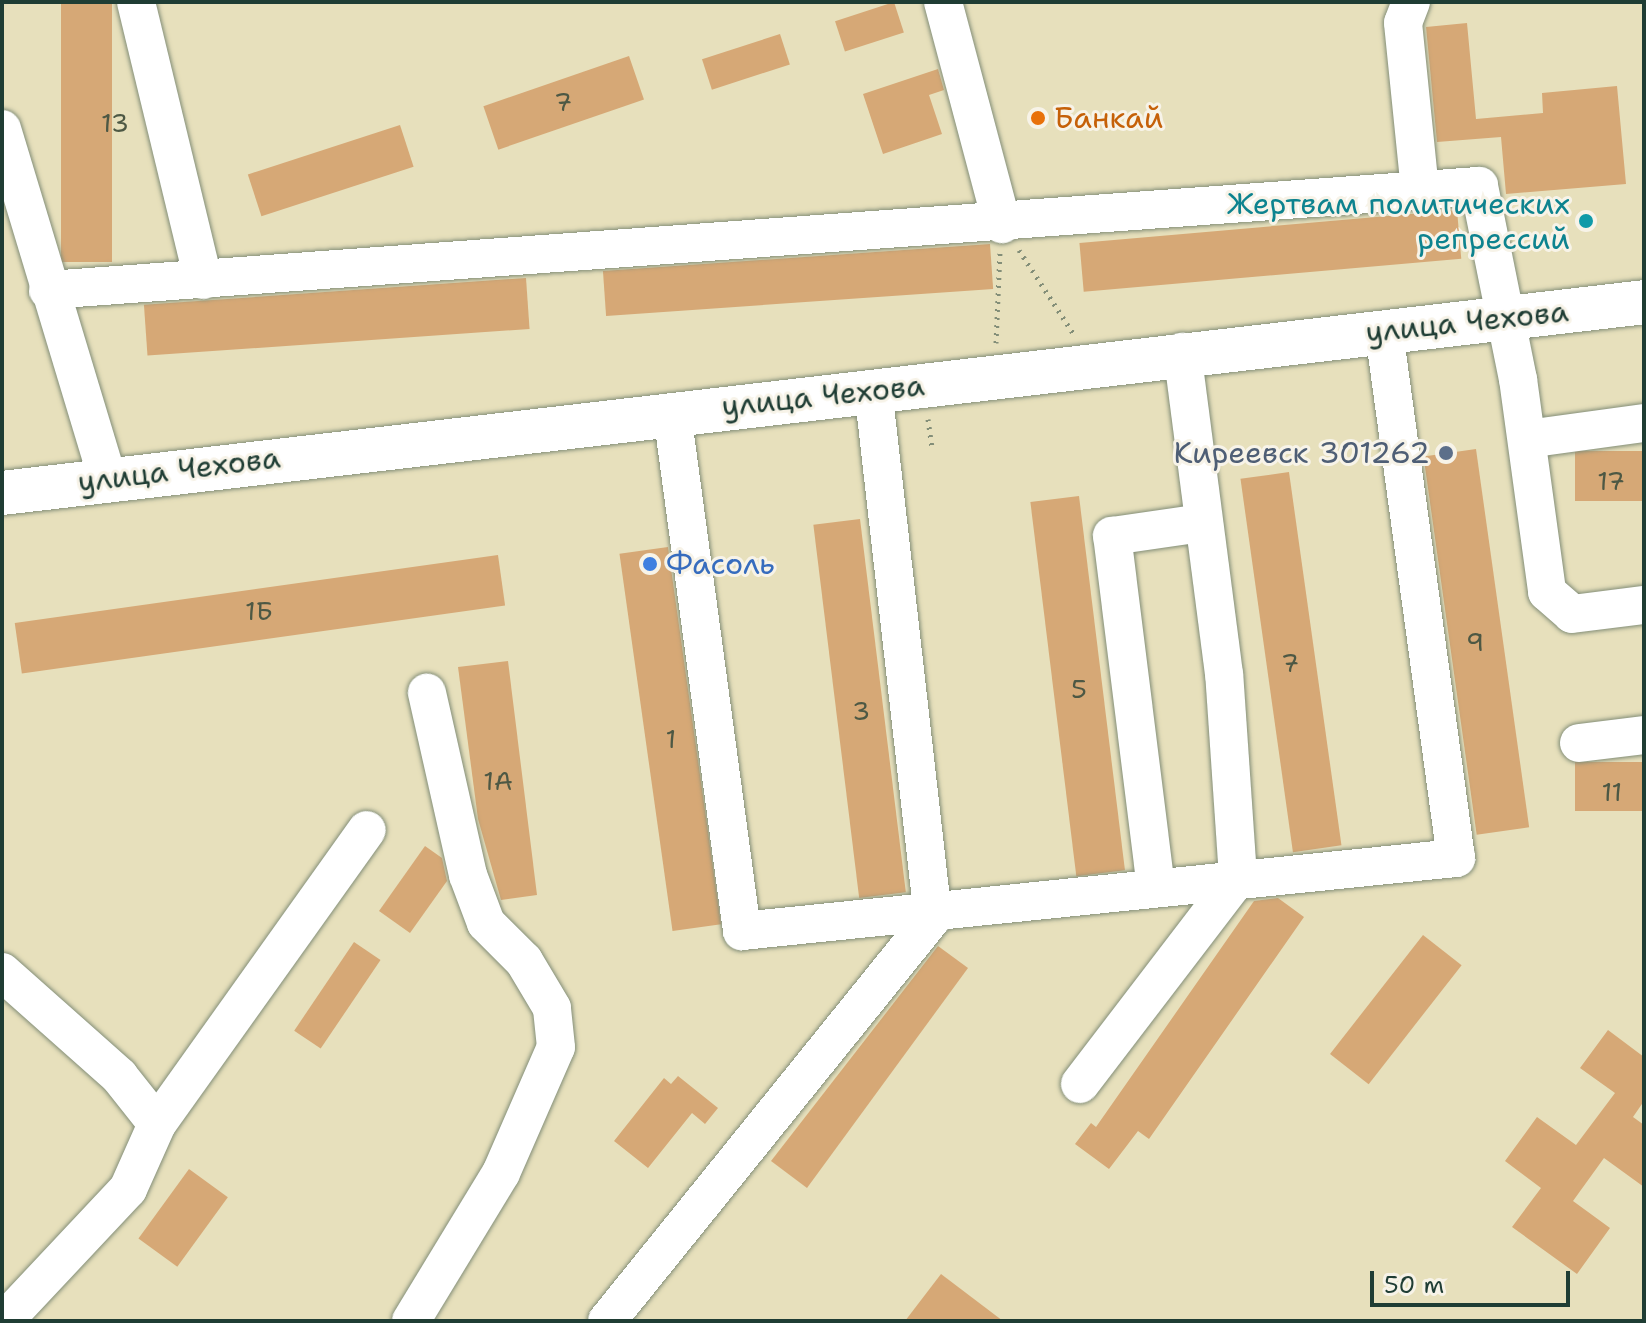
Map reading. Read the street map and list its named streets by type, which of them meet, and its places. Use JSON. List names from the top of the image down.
{
  "streets": {
    "main road": ["улица Чехова"]
  },
  "places": [
    "Банкай",
    "Жертвам политических репрессий",
    "Киреевск 301262",
    "Фасоль"
  ],
  "house_numbers": [
    "7",
    "13",
    "17",
    "1Б",
    "9",
    "7",
    "5",
    "3",
    "1",
    "1А",
    "11"
  ],
  "scale_bar": "50 m"
}
